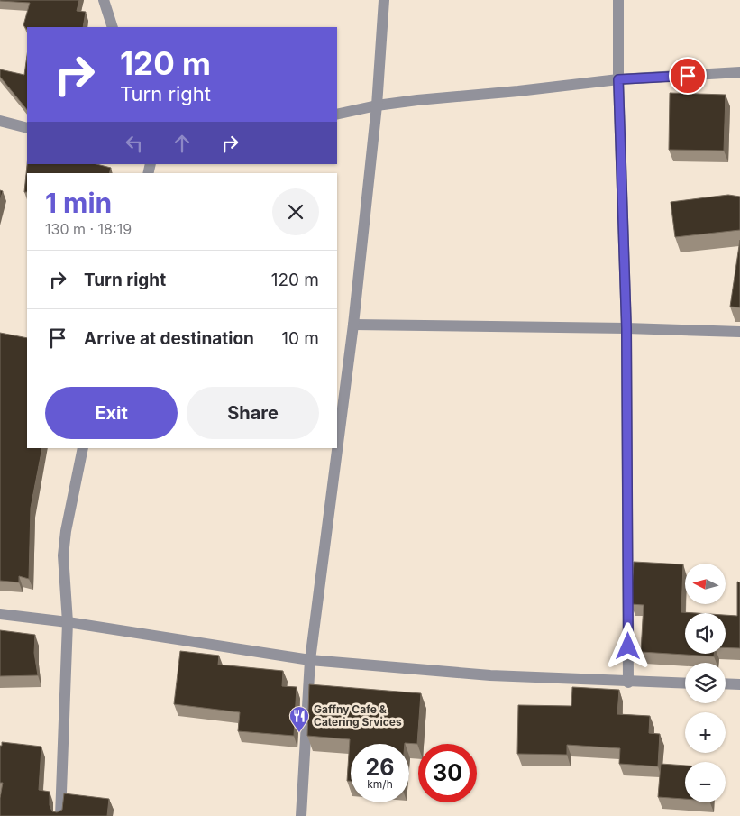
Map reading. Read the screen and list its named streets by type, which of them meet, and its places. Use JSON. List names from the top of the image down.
{
  "places": {
    "restaurant": ["Gaffny Cafe & Catering Srvices"]
  },
  "north": "left",
  "page": {
    "turn": ["120 m", "Turn right"],
    "heading": ["1 min", "130 m · 18:19"],
    "list": [
      {
        "name": "Turn right",
        "value": "120 m"
      },
      {
        "name": "Arrive at destination",
        "value": "10 m"
      }
    ],
    "buttons": ["Exit", "Share"],
    "map_buttons": ["+", "−"],
    "speed": "26 km/h",
    "limit": "30"
  }
}
